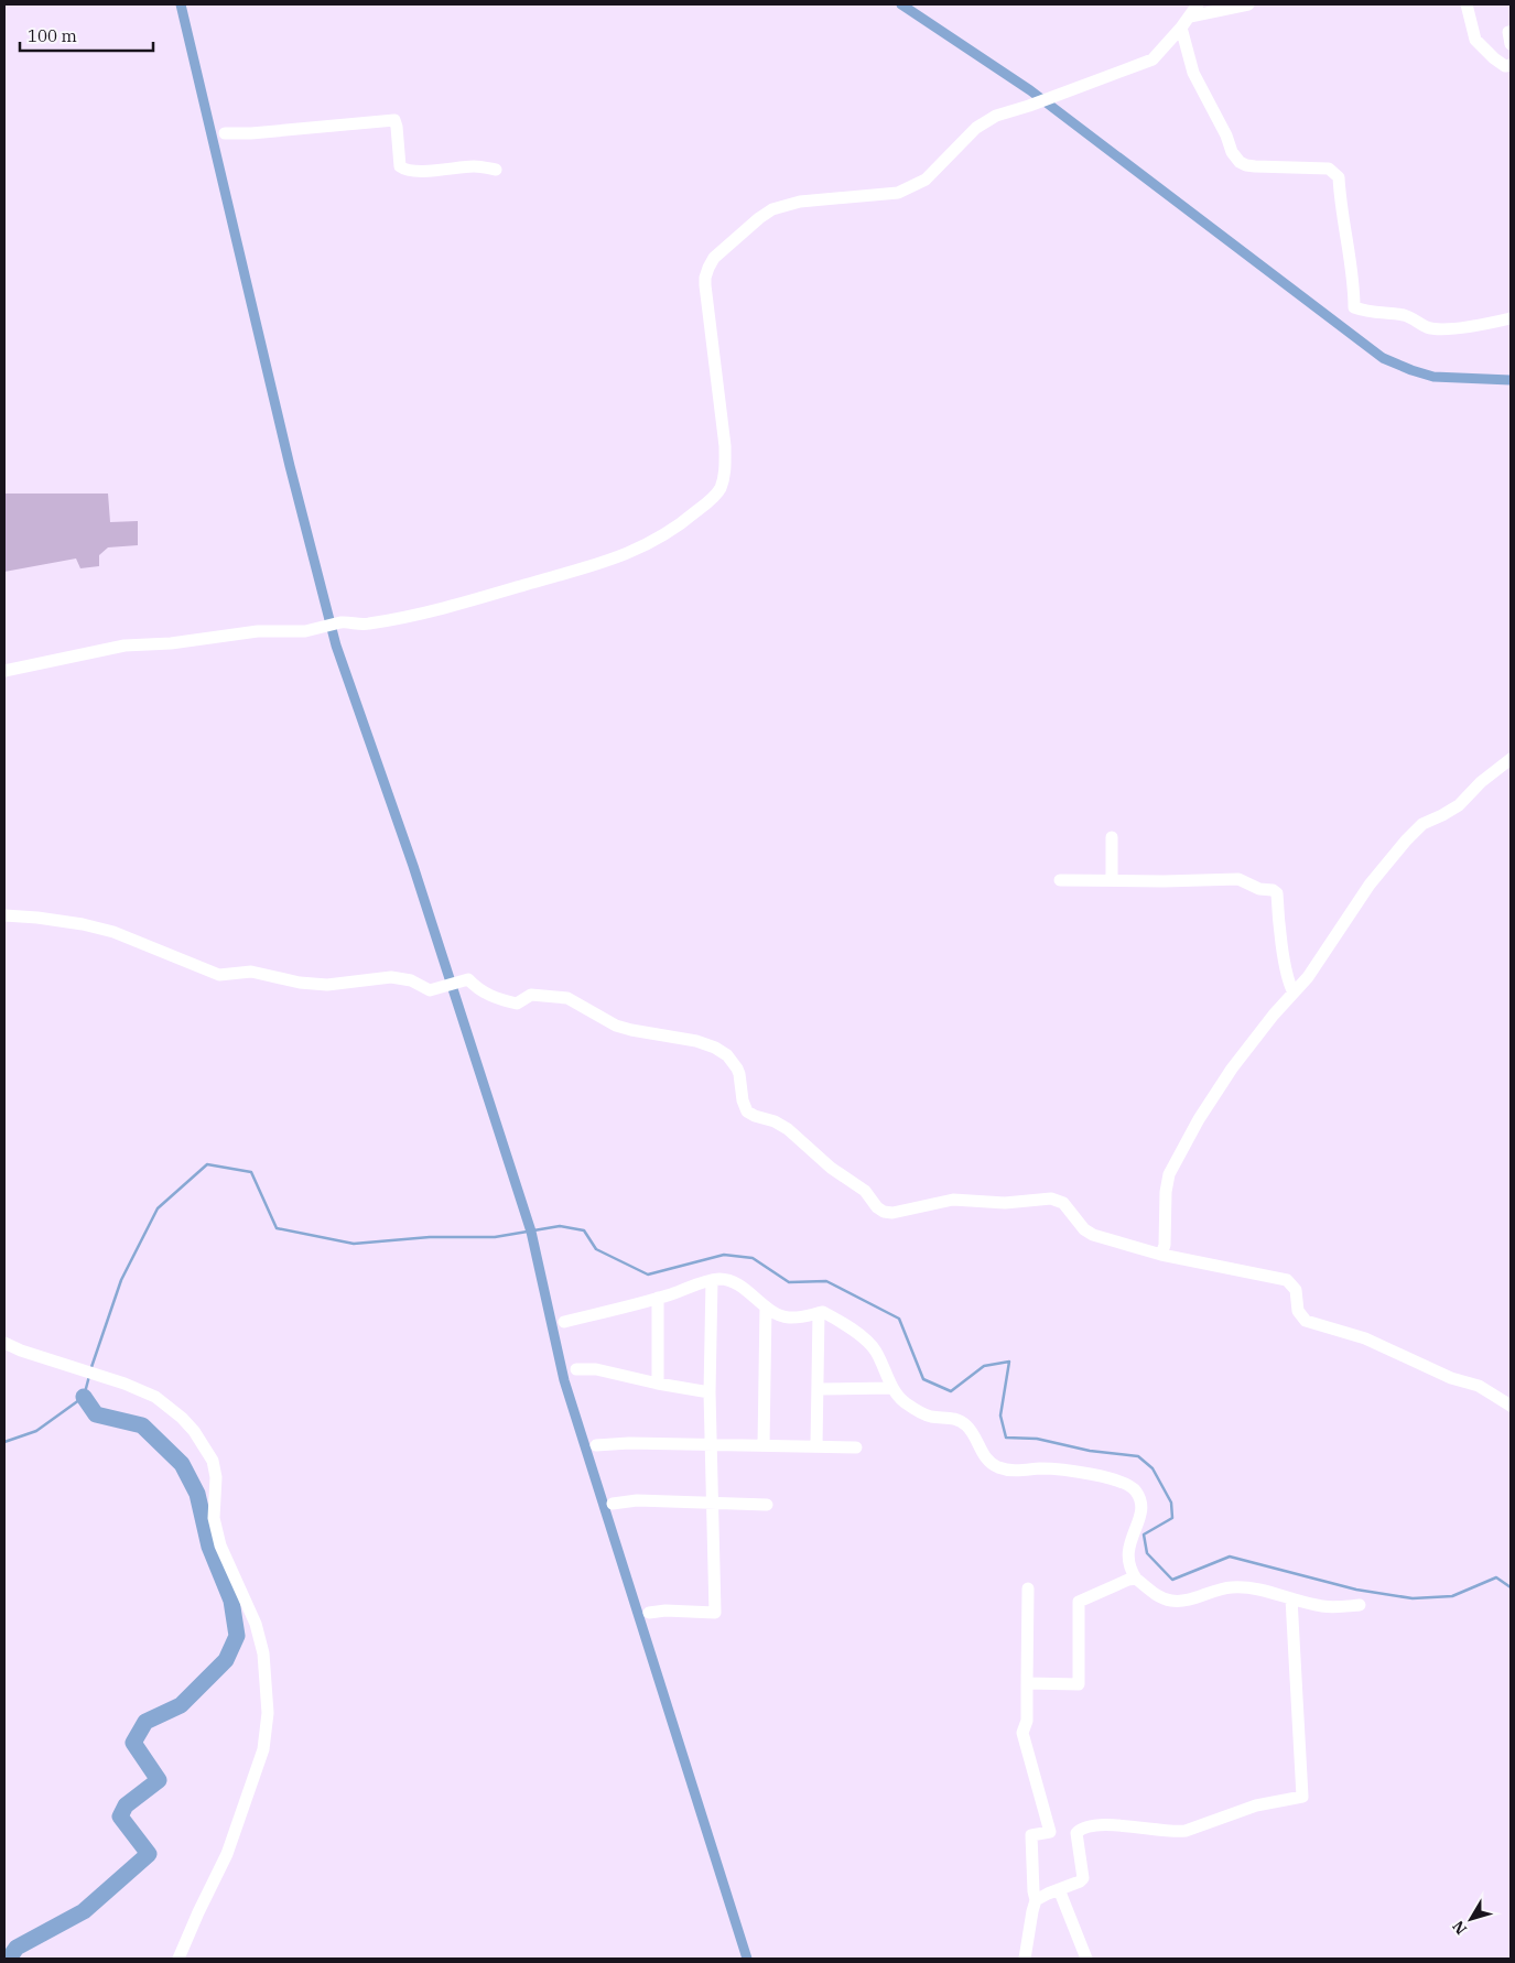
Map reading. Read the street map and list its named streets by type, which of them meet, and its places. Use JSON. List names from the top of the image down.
{
  "scale_bar": "100 m",
  "north": "bottom left"
}
